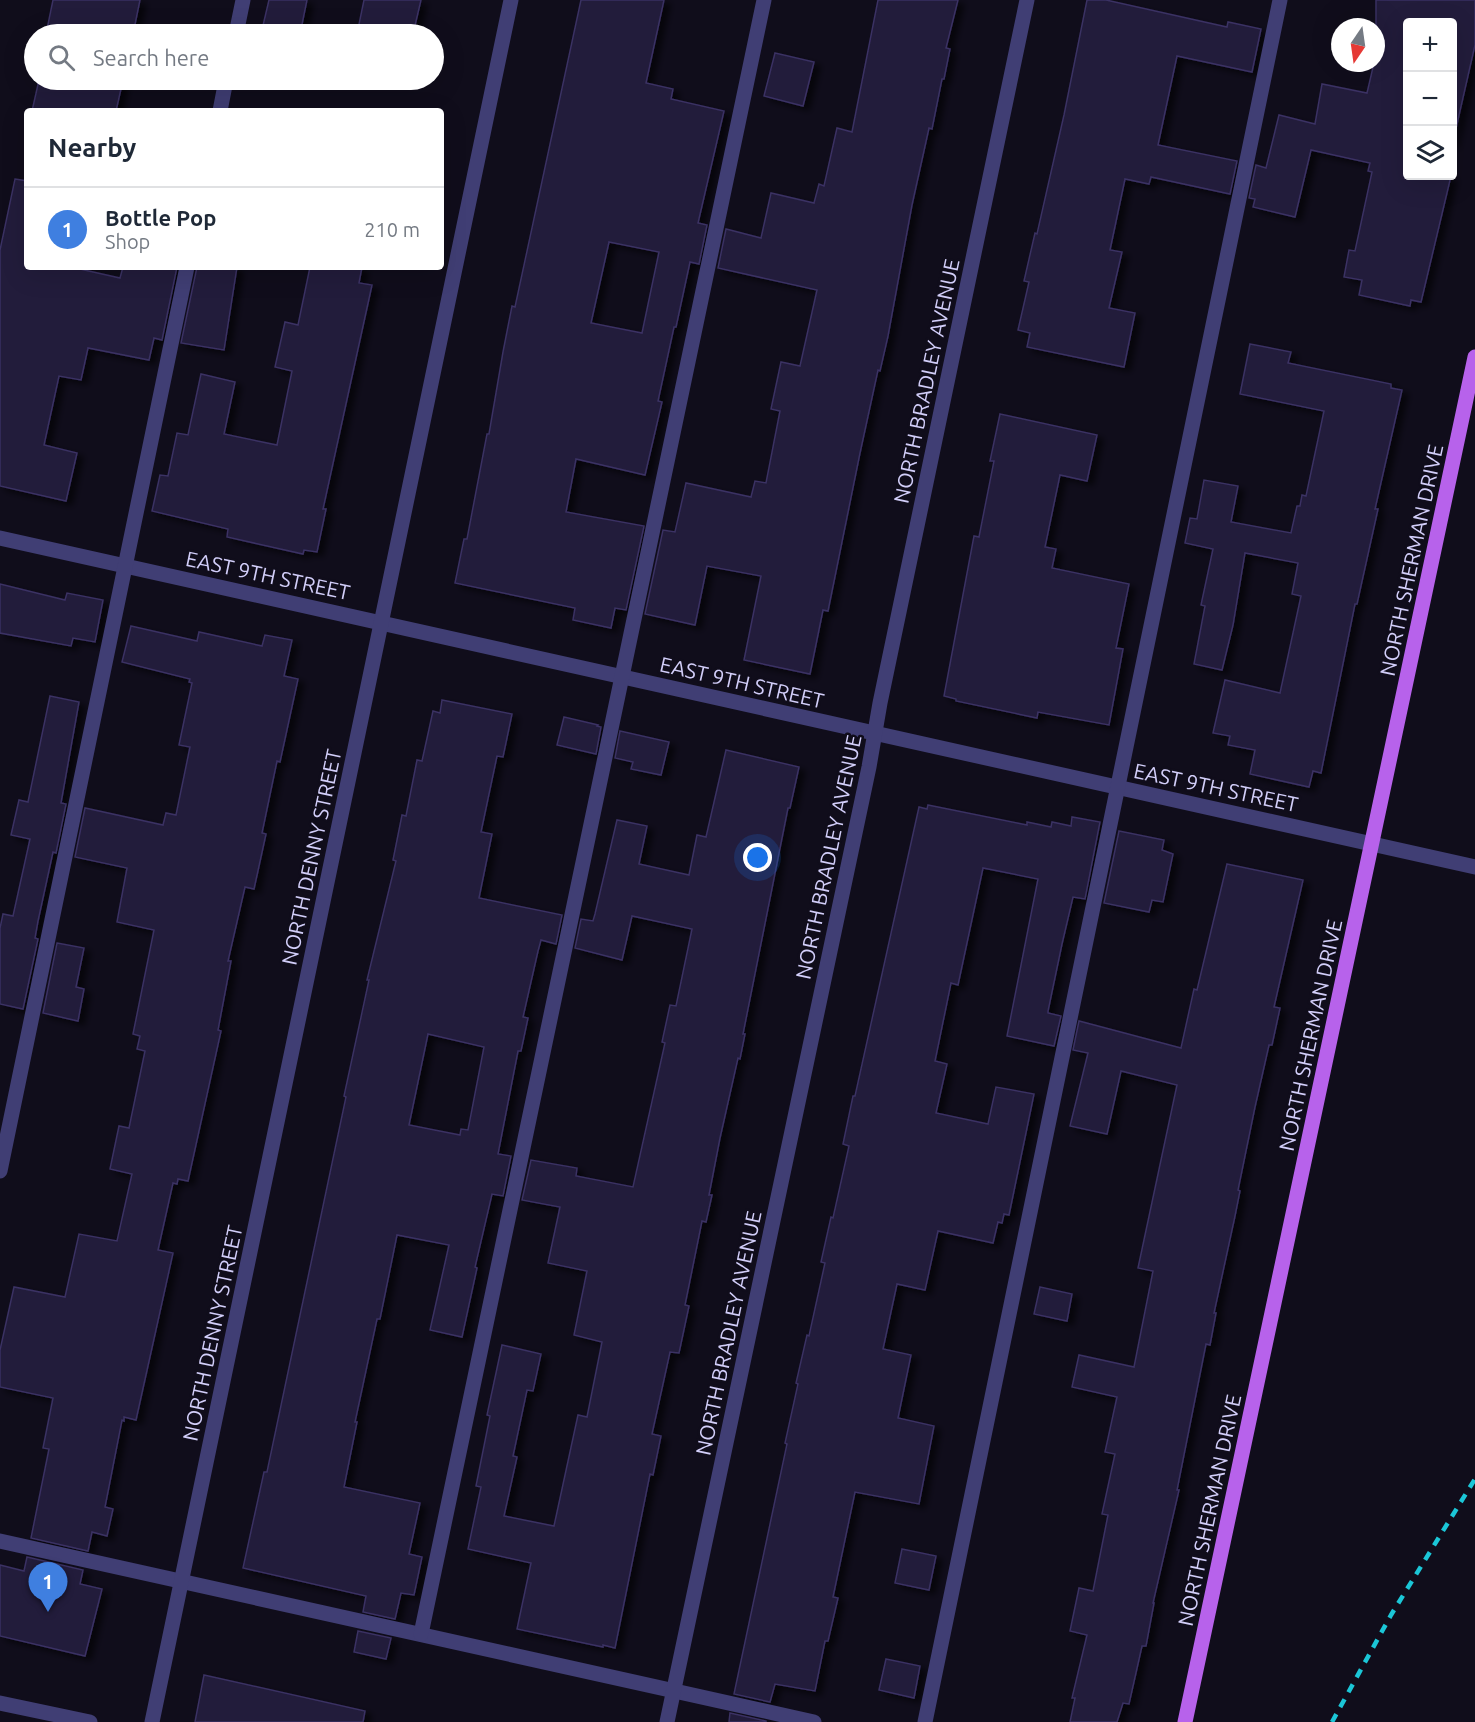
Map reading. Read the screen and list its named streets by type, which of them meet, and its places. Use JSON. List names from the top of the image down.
{
  "streets": {
    "main road": ["NORTH SHERMAN DRIVE"],
    "street": ["NORTH BRADLEY AVENUE", "EAST 9TH STREET", "NORTH DENNY STREET"]
  },
  "crossings": [
    ["NORTH BRADLEY AVENUE", "EAST 9TH STREET"],
    ["NORTH SHERMAN DRIVE", "EAST 9TH STREET"],
    ["EAST 9TH STREET", "NORTH DENNY STREET"]
  ],
  "north": "bottom",
  "page": {
    "map_buttons": ["+", "−"],
    "search": "Search here",
    "heading": "Nearby",
    "list": [
      {
        "mark": "1",
        "name": "Bottle Pop",
        "note": "Shop",
        "value": "210 m"
      }
    ],
    "pins": "1"
  }
}
